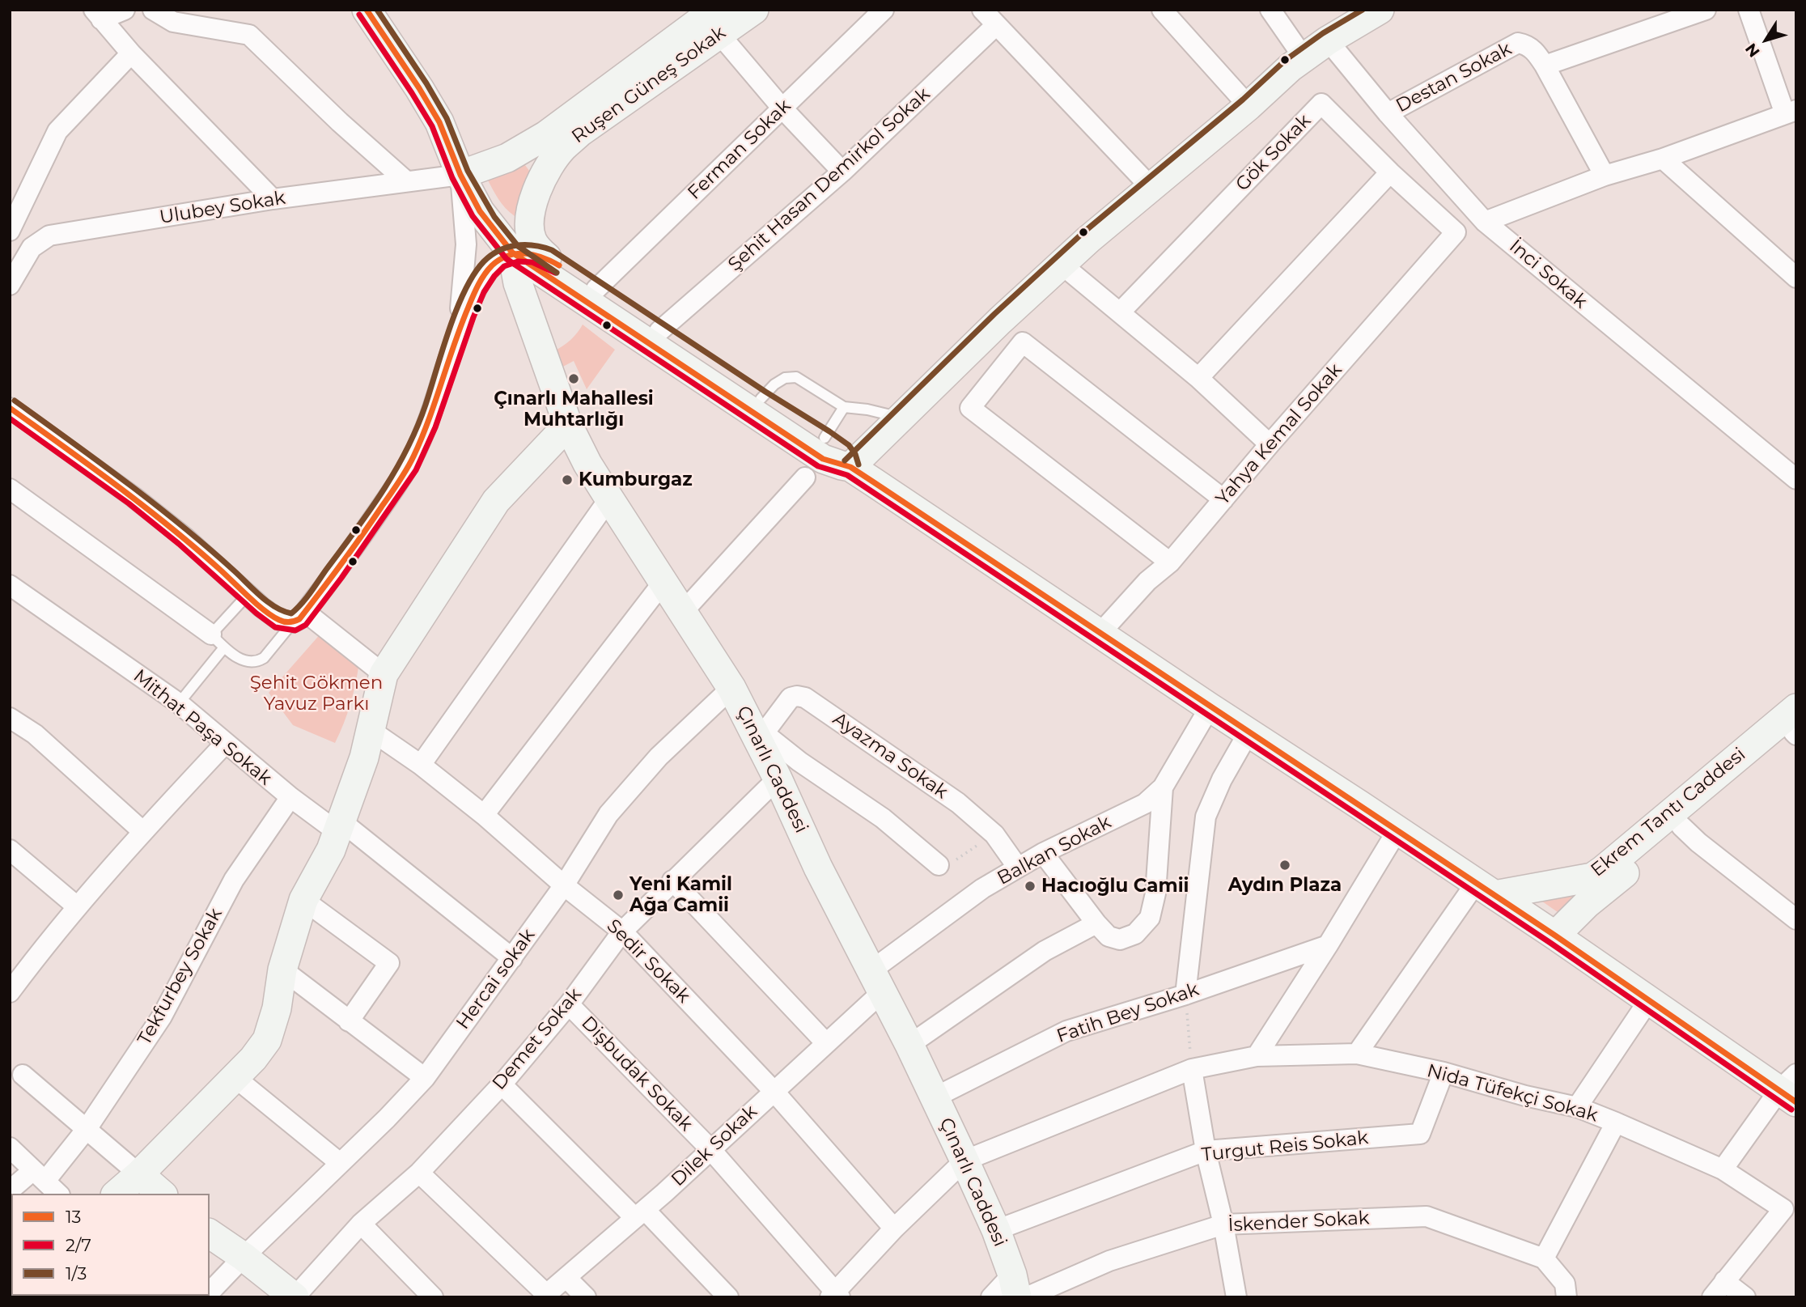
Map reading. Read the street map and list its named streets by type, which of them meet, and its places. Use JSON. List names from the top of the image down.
{
  "streets": {
    "street": [
      "Destan Sokak",
      "Ruşen Güneş Sokak",
      "Ferman Sokak",
      "Gök Sokak",
      "Şehit Hasan Demirkol Sokak",
      "Ulubey Sokak",
      "İnci Sokak",
      "Yahya Kemal Sokak",
      "Mithat Paşa Sokak",
      "Ayazma Sokak",
      "Çınarlı Caddesi",
      "Ekrem Tantı Caddesi",
      "Balkan Sokak",
      "Sedir Sokak",
      "Tekfurbey Sokak",
      "Hercai sokak",
      "Fatih Bey Sokak",
      "Demet Sokak",
      "Dişbudak Sokak",
      "Nida Tüfekçi Sokak",
      "Dilek Sokak",
      "Turgut Reis Sokak",
      "İskender Sokak"
    ]
  },
  "crossings": [
    ["Destan Sokak", "İnci Sokak"],
    ["Ruşen Güneş Sokak", "Ulubey Sokak"],
    ["Gök Sokak", "Yahya Kemal Sokak"],
    ["Mithat Paşa Sokak", "Tekfurbey Sokak"],
    ["Mithat Paşa Sokak", "Hercai sokak"],
    ["Ayazma Sokak", "Çınarlı Caddesi"],
    ["Ayazma Sokak", "Balkan Sokak"],
    ["Çınarlı Caddesi", "Balkan Sokak"],
    ["Çınarlı Caddesi", "Hercai sokak"],
    ["Çınarlı Caddesi", "Fatih Bey Sokak"],
    ["Çınarlı Caddesi", "Demet Sokak"],
    ["Çınarlı Caddesi", "Nida Tüfekçi Sokak"],
    ["Çınarlı Caddesi", "Dilek Sokak"],
    ["Çınarlı Caddesi", "Turgut Reis Sokak"],
    ["Çınarlı Caddesi", "İskender Sokak"],
    ["Balkan Sokak", "Dilek Sokak"],
    ["Sedir Sokak", "Hercai sokak"],
    ["Sedir Sokak", "Demet Sokak"],
    ["Sedir Sokak", "Dilek Sokak"],
    ["Demet Sokak", "Dişbudak Sokak"],
    ["Dişbudak Sokak", "Dilek Sokak"],
    ["Nida Tüfekçi Sokak", "Turgut Reis Sokak"]
  ],
  "parks": ["Şehit Gökmen Yavuz Parkı"],
  "places": [
    "Çınarlı Mahallesi Muhtarlığı",
    "Kumburgaz",
    "Aydın Plaza",
    "Hacıoğlu Camii",
    "Yeni Kamil Ağa Camii"
  ],
  "lines": ["transit line 13", "transit line 1/3", "transit line 2/7"],
  "legend": ["13", "2/7", "1/3"],
  "north": "bottom left"
}
